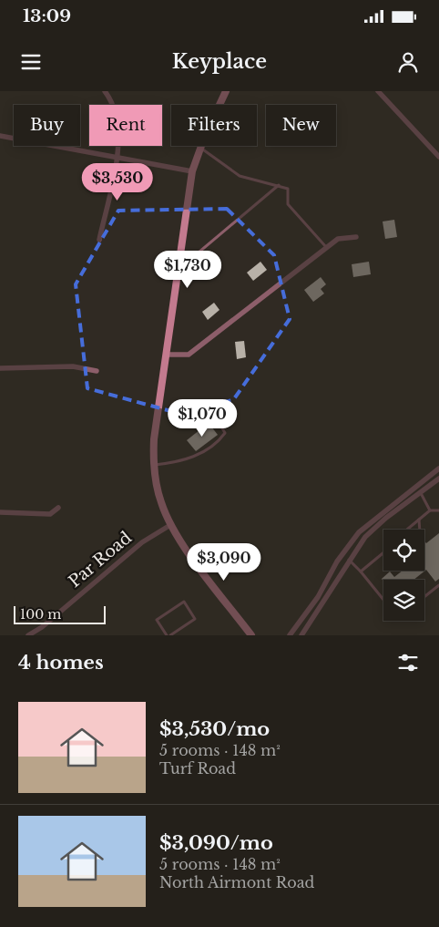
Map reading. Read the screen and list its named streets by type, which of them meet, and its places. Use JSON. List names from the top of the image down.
{
  "streets": {
    "street": ["Par Road"]
  },
  "scale_bar": "100 m",
  "page": {
    "status": "13:09",
    "header": "Keyplace",
    "chip": [
      "Buy",
      "Rent",
      "Filters",
      "New"
    ],
    "price": [
      "$3,530",
      "$1,730",
      "$1,070",
      "$3,090"
    ],
    "scale": "100 m",
    "heading": "4 homes",
    "list": [
      {
        "name": "$3,530/mo",
        "note": "5 rooms · 148 m² · Turf Road"
      },
      {
        "name": "$3,090/mo",
        "note": "5 rooms · 148 m² · North Airmont Road"
      }
    ]
  }
}
